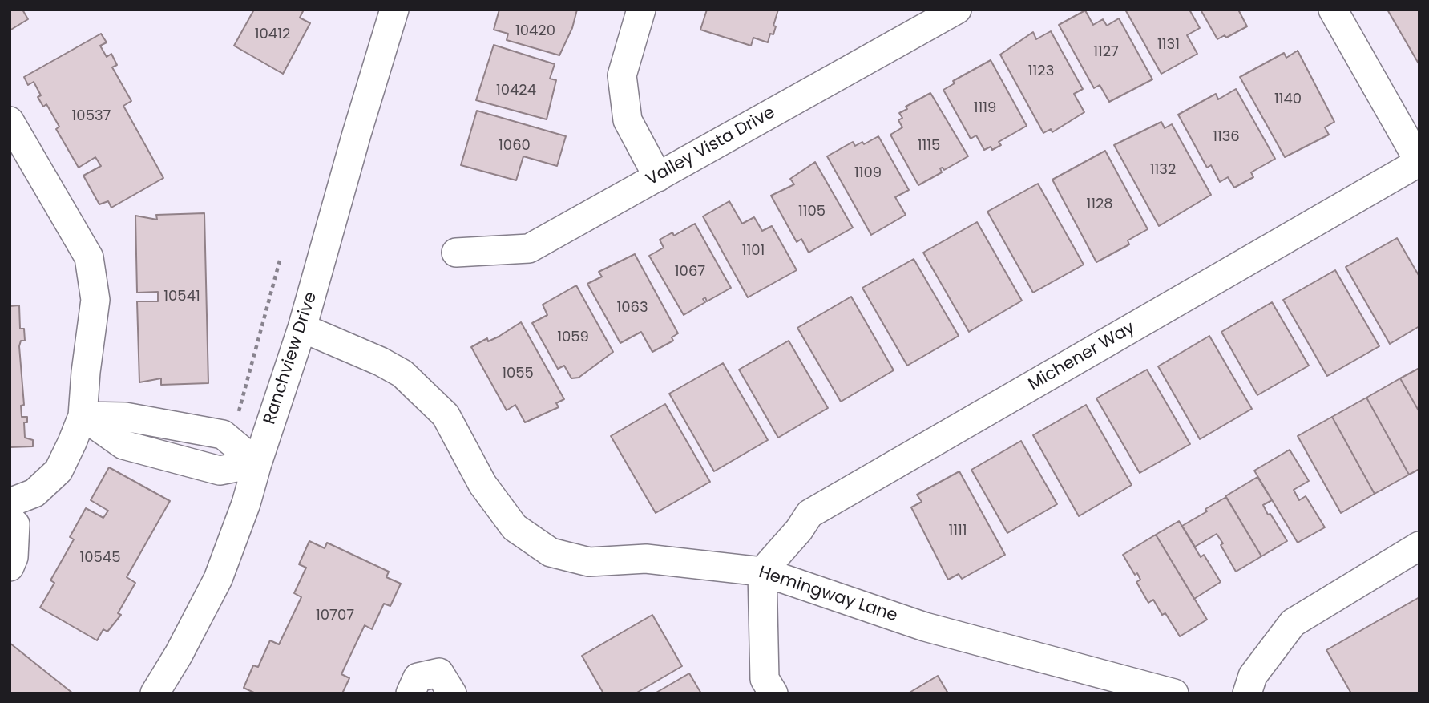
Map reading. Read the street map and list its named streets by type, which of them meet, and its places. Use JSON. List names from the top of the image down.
{
  "streets": {
    "street": [
      "Valley Vista Drive",
      "Michener Way",
      "Ranchview Drive",
      "Hemingway Lane"
    ]
  },
  "crossings": [
    ["Michener Way", "Hemingway Lane"],
    ["Ranchview Drive", "Hemingway Lane"]
  ],
  "house_numbers": [
    "10420",
    "10412",
    "1131",
    "1127",
    "1123",
    "10424",
    "1140",
    "1119",
    "10537",
    "1136",
    "1060",
    "1115",
    "1132",
    "1109",
    "1128",
    "1105",
    "1101",
    "1067",
    "10541",
    "1063",
    "1059",
    "1055",
    "1111",
    "10545",
    "10707"
  ]
}
